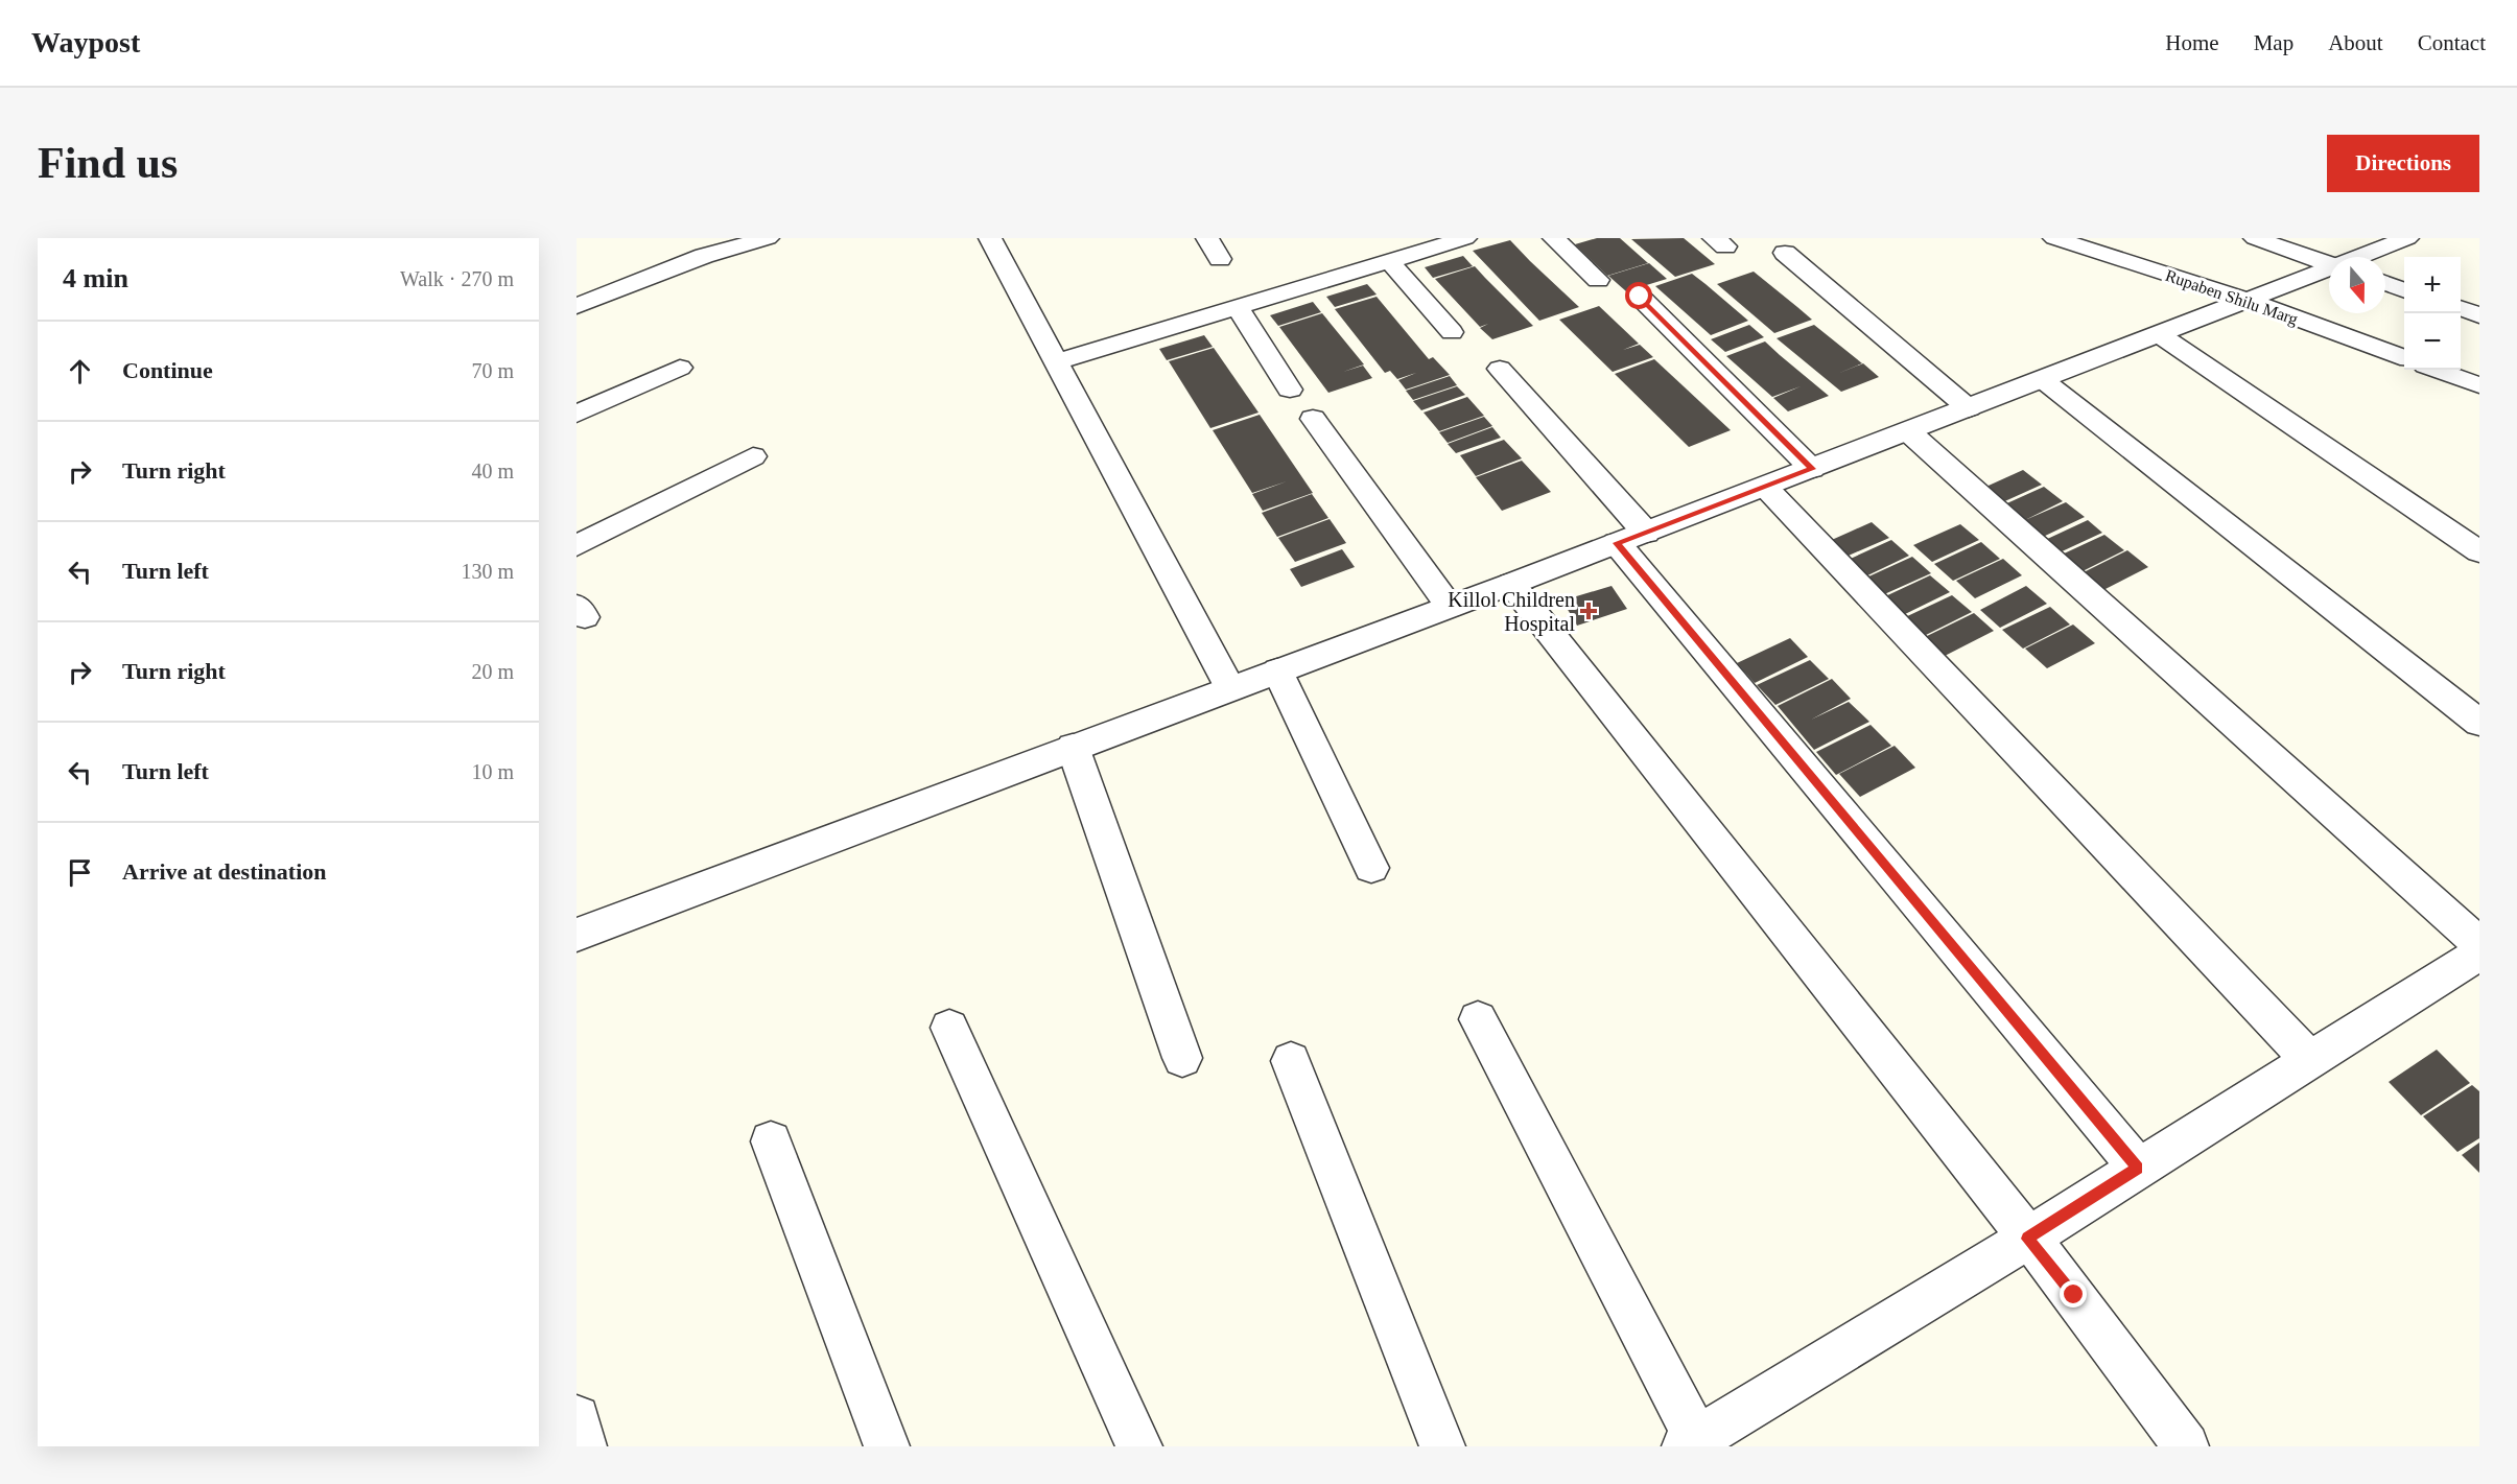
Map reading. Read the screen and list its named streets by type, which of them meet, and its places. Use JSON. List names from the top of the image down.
{
  "streets": {
    "street": ["Rupaben Shilu Marg"]
  },
  "places": {
    "health": ["Killol Children Hospital"]
  },
  "north": "bottom",
  "page": {
    "header": "Waypost",
    "nav": [
      "Home",
      "Map",
      "About",
      "Contact"
    ],
    "buttons": "Directions",
    "title": "Find us",
    "heading": ["4 min", "Walk · 270 m"],
    "map_buttons": ["+", "−"],
    "list": [
      ["Continue", "70 m"],
      ["Turn right", "40 m"],
      ["Turn left", "130 m"],
      ["Turn right", "20 m"],
      ["Turn left", "10 m"],
      "Arrive at destination"
    ]
  }
}
